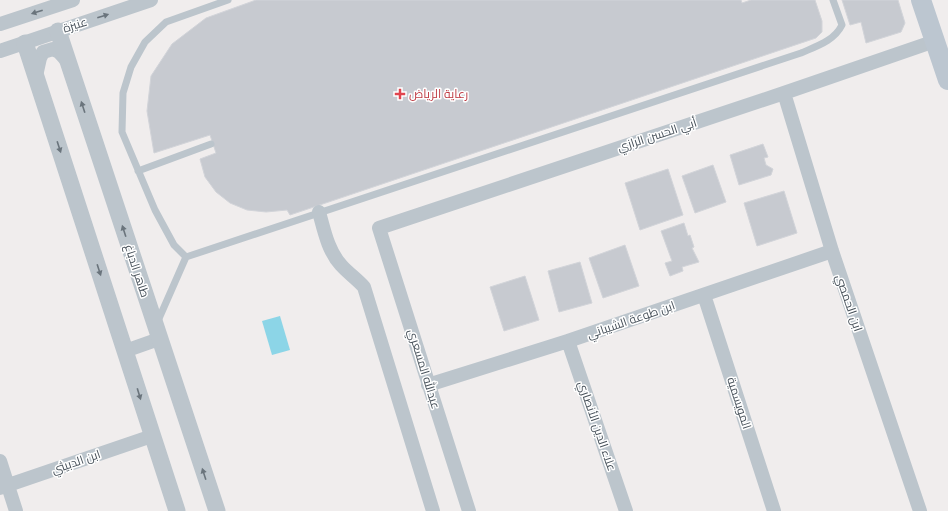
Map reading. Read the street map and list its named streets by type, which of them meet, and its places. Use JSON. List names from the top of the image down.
{
  "streets": {
    "street": [
      "عنيزة",
      "أبي الحسن الرازي",
      "طاهر الدباغ",
      "ابن الحمصي",
      "ابن طوعة الشيباني",
      "عبدالله المسعري",
      "المويسمية",
      "علاء الدين الأنصاري",
      "ابن الدبيثي"
    ]
  },
  "crossings": [
    ["عنيزة", "طاهر الدباغ"],
    ["أبي الحسن الرازي", "ابن الحمصي"],
    ["أبي الحسن الرازي", "عبدالله المسعري"],
    ["ابن الحمصي", "ابن طوعة الشيباني"],
    ["ابن طوعة الشيباني", "عبدالله المسعري"],
    ["ابن طوعة الشيباني", "المويسمية"],
    ["ابن طوعة الشيباني", "علاء الدين الأنصاري"]
  ],
  "places": {
    "health": ["رعاية الرياض"]
  }
}
